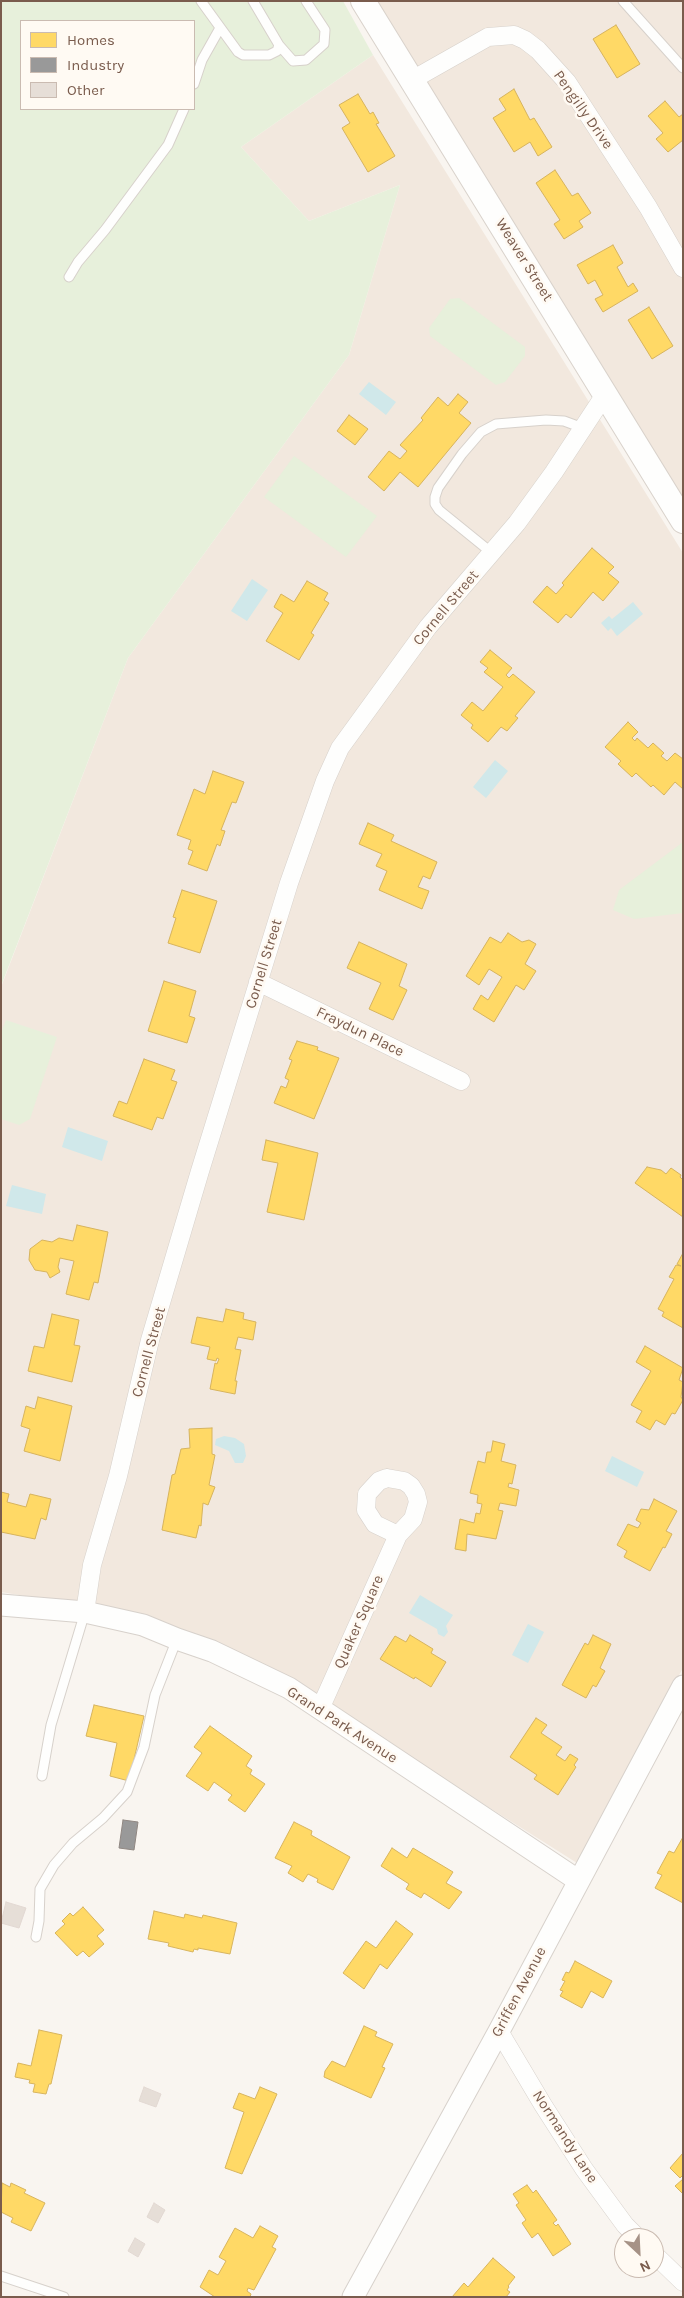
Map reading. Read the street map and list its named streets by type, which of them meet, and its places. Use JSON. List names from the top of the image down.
{
  "streets": {
    "main road": ["Weaver Street"],
    "street": [
      "Pengilly Drive",
      "Cornell Street",
      "Fraydun Place",
      "Quaker Square",
      "Grand Park Avenue",
      "Griffen Avenue",
      "Normandy Lane"
    ]
  },
  "crossings": [
    ["Pengilly Drive", "Weaver Street"],
    ["Weaver Street", "Cornell Street"],
    ["Cornell Street", "Fraydun Place"],
    ["Cornell Street", "Grand Park Avenue"],
    ["Quaker Square", "Grand Park Avenue"],
    ["Grand Park Avenue", "Griffen Avenue"],
    ["Griffen Avenue", "Normandy Lane"]
  ],
  "legend": ["Homes", "Industry", "Other"],
  "north": "bottom right"
}
